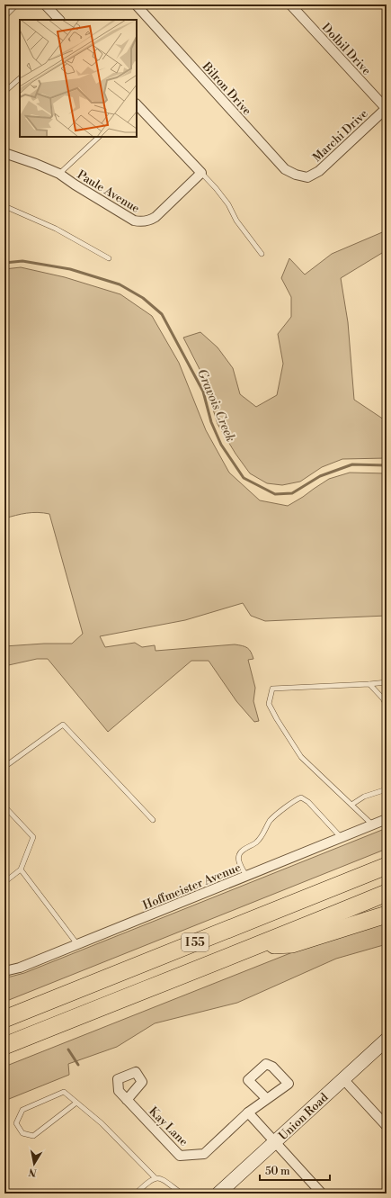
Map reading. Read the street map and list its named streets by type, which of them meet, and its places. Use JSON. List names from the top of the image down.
{
  "streets": {
    "highway": ["I 55"],
    "main road": ["Union Road"],
    "street": [
      "Dolbil Drive",
      "Bilron Drive",
      "Marchi Drive",
      "Paule Avenue",
      "Hoffmeister Avenue",
      "Kay Lane"
    ]
  },
  "crossings": [
    ["Dolbil Drive", "Marchi Drive"],
    ["Bilron Drive", "Marchi Drive"]
  ],
  "water": ["Gravois Creek"],
  "scale_bar": "50 m",
  "north": "bottom"
}
